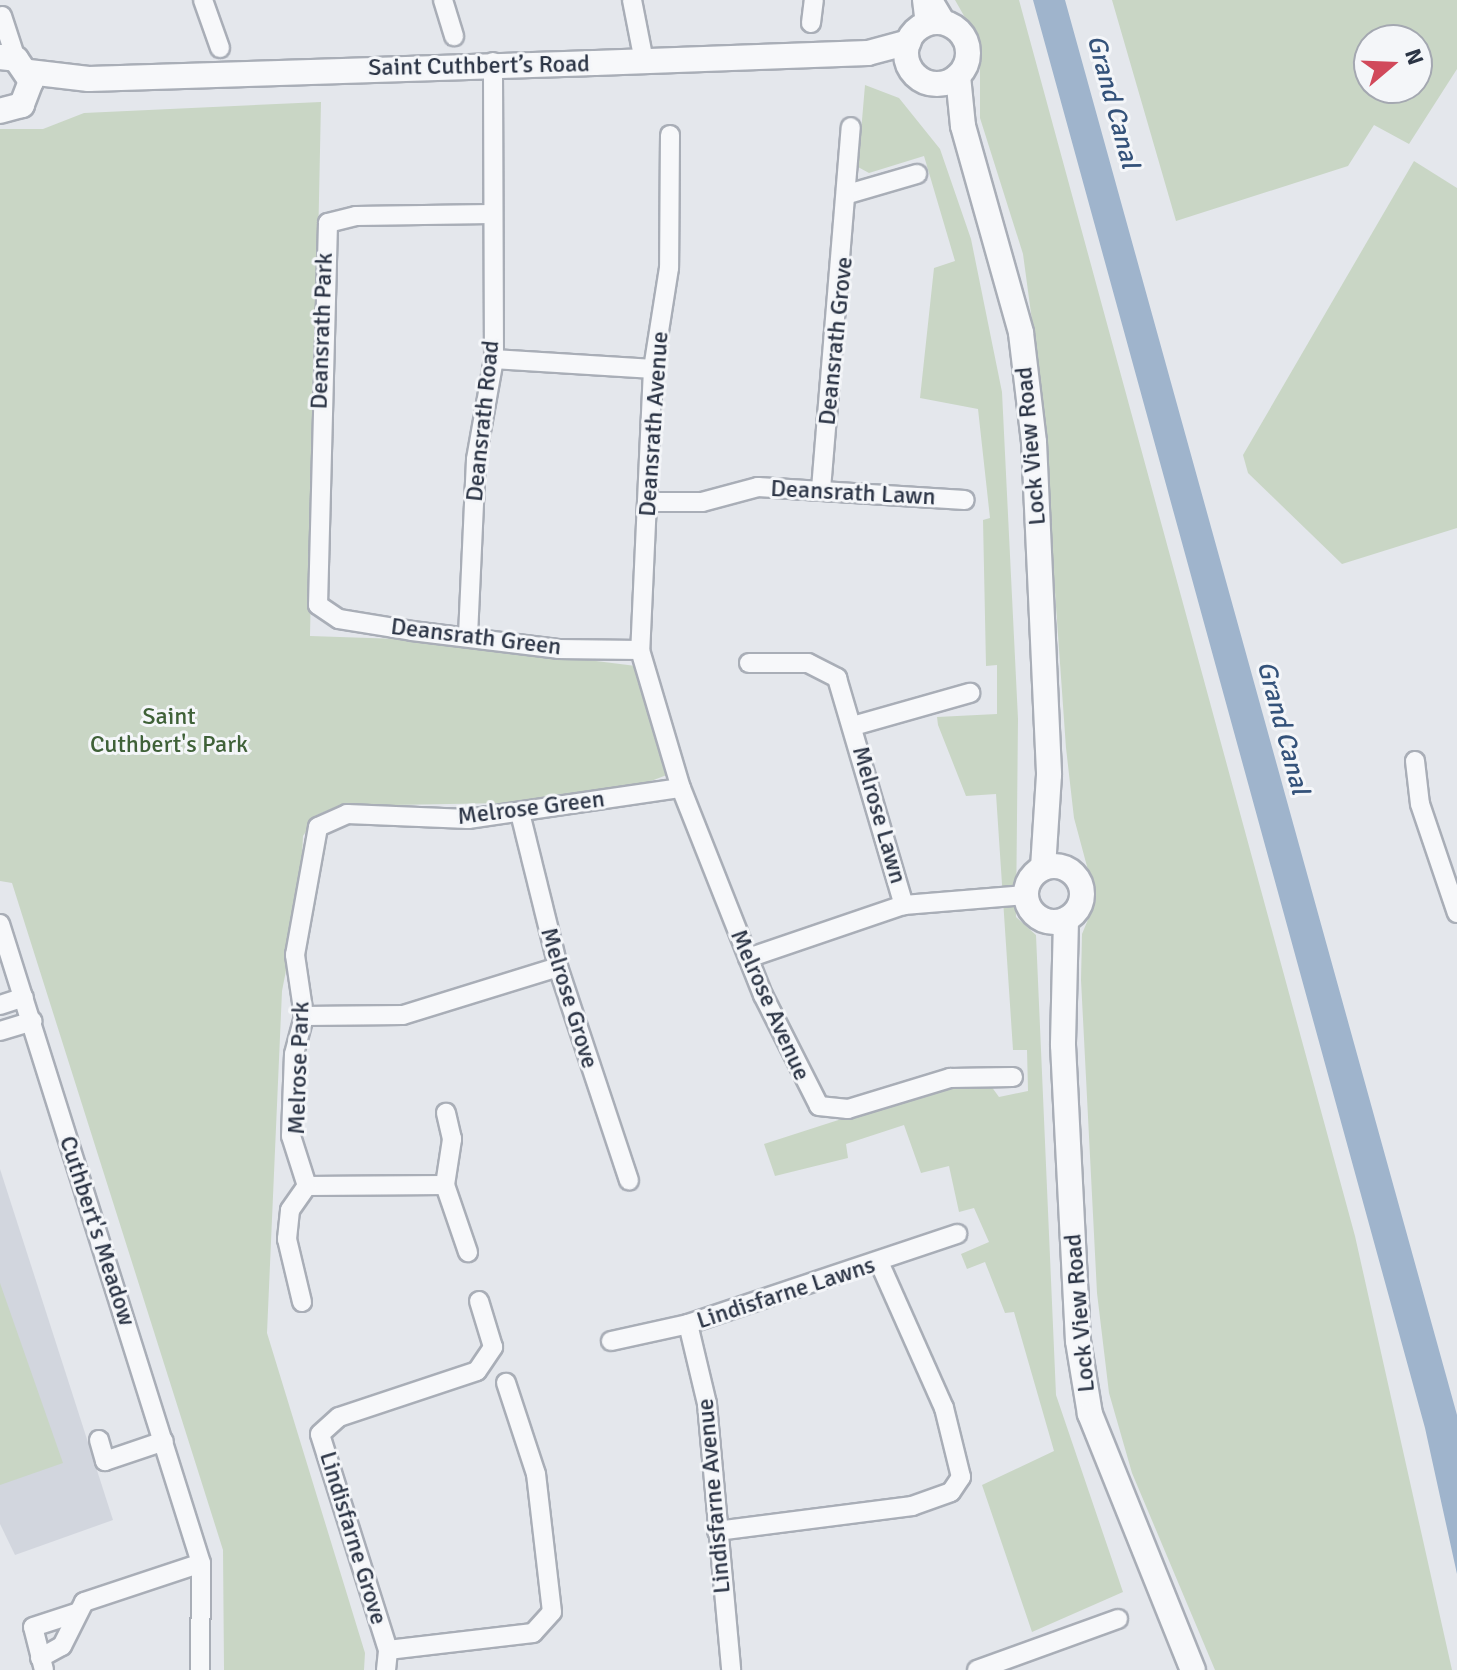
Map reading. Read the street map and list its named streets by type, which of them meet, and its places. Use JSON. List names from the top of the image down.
{
  "streets": {
    "street": [
      "Saint Cuthbert’s Road",
      "Deansrath Park",
      "Deansrath Grove",
      "Deansrath Road",
      "Deansrath Avenue",
      "Lock View Road",
      "Deansrath Lawn",
      "Deansrath Green",
      "Melrose Green",
      "Melrose Lawn",
      "Melrose Grove",
      "Melrose Avenue",
      "Melrose Park",
      "Cuthbert's Meadow",
      "Lindisfarne Lawns",
      "Lindisfarne Avenue",
      "Lindisfarne Grove"
    ]
  },
  "crossings": [
    ["Saint Cuthbert’s Road", "Deansrath Road"],
    ["Saint Cuthbert’s Road", "Lock View Road"],
    ["Deansrath Park", "Deansrath Road"],
    ["Deansrath Park", "Deansrath Green"],
    ["Deansrath Grove", "Deansrath Lawn"],
    ["Deansrath Road", "Deansrath Green"],
    ["Deansrath Avenue", "Deansrath Lawn"],
    ["Deansrath Avenue", "Deansrath Green"],
    ["Deansrath Avenue", "Melrose Avenue"],
    ["Melrose Green", "Melrose Grove"],
    ["Melrose Green", "Melrose Avenue"],
    ["Melrose Green", "Melrose Park"],
    ["Lindisfarne Lawns", "Lindisfarne Avenue"]
  ],
  "water": ["Grand Canal"],
  "parks": ["Saint Cuthbert's Park"],
  "north": "right"
}
